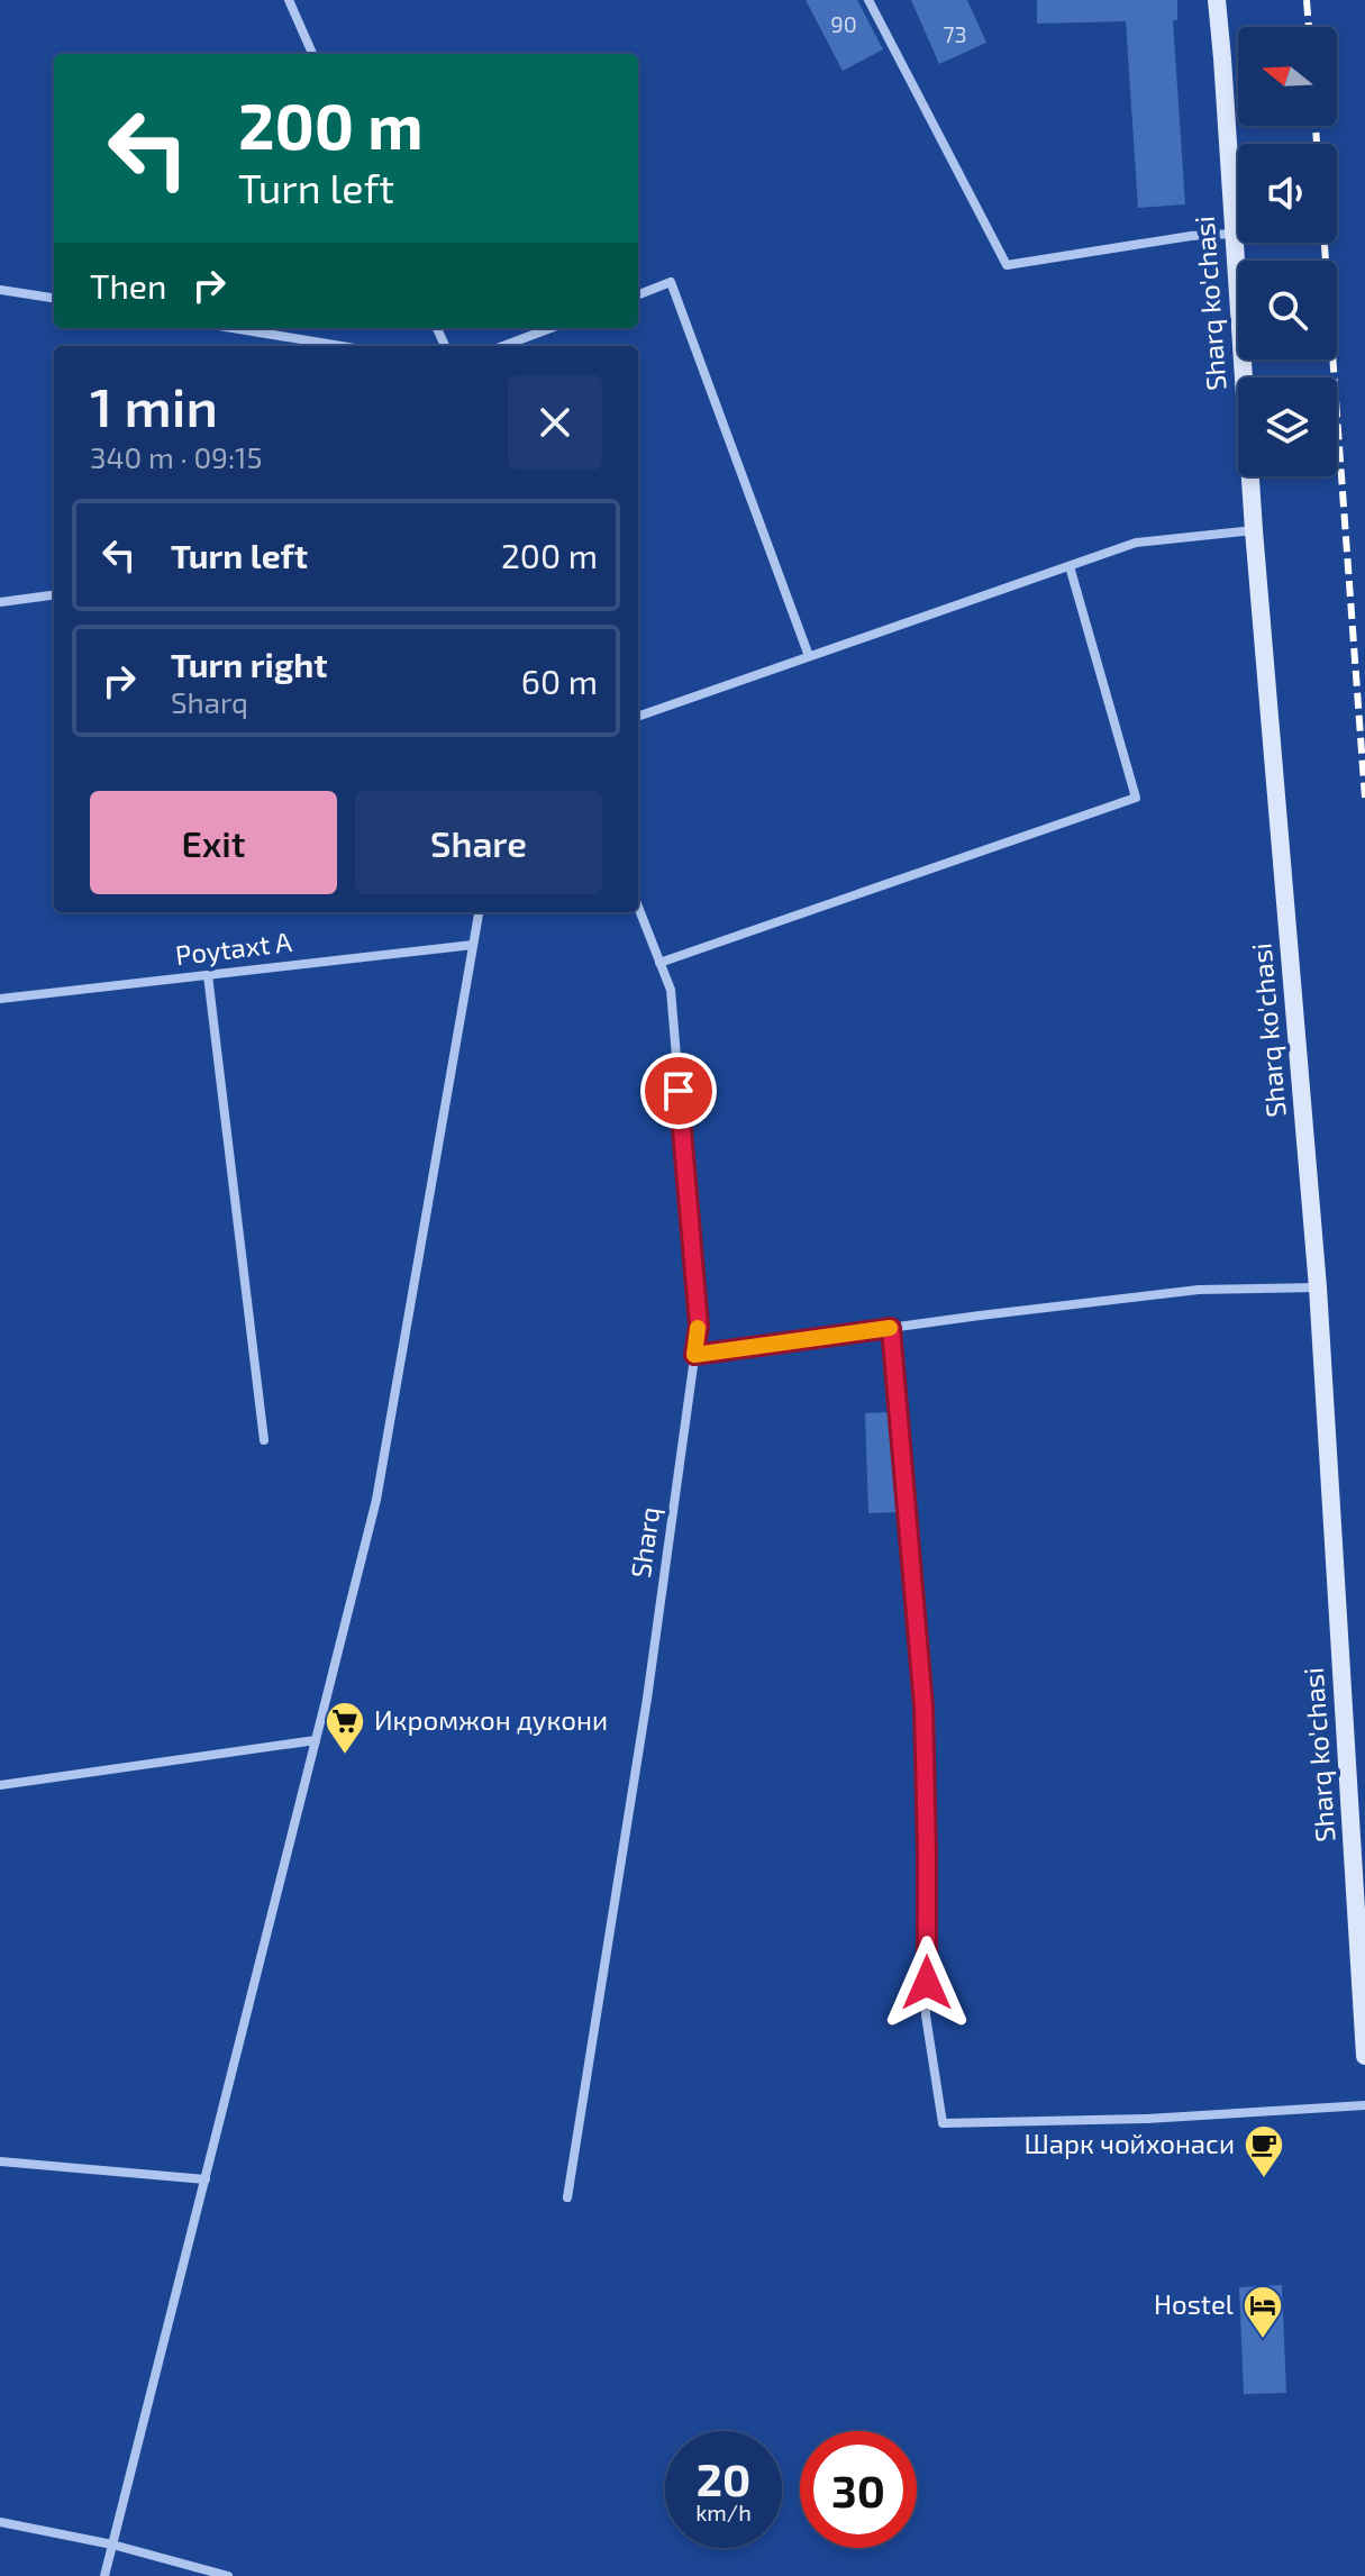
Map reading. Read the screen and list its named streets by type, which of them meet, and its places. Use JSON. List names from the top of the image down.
{
  "streets": {
    "main road": ["Sharq ko'chasi"],
    "street": ["Poytaxt A", "Sharq"]
  },
  "places": {
    "supermarket": ["Икромжон дукони"],
    "cafe": ["Шарк чойхонаси"],
    "hotel": ["Hostel"]
  },
  "house_numbers": ["90", "73"],
  "north": "left",
  "page": {
    "turn": ["200 m", "Turn left"],
    "then": "Then",
    "heading": ["1 min", "340 m · 09:15"],
    "list": [
      {
        "name": "Turn left",
        "value": "200 m"
      },
      {
        "name": "Turn right",
        "note": "Sharq",
        "value": "60 m"
      }
    ],
    "buttons": ["Exit", "Share"],
    "speed": "20 km/h",
    "limit": "30"
  }
}
